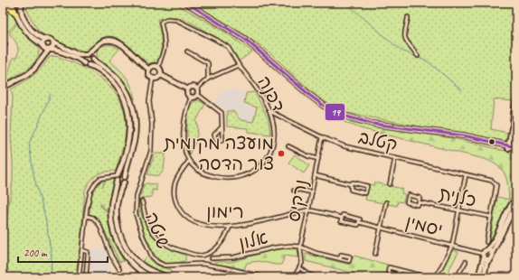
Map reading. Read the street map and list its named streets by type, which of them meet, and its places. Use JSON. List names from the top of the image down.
{
  "streets": {
    "street": [
      "דפנה",
      "קטלב",
      "כלנית",
      "נרקיס",
      "רימון",
      "יסמין",
      "שיטה",
      "אלון"
    ]
  },
  "crossings": [
    ["דפנה", "קטלב"],
    ["דפנה", "רימון"],
    ["קטלב", "כלנית"],
    ["קטלב", "נרקיס"],
    ["נרקיס", "רימון"],
    ["נרקיס", "יסמין"],
    ["נרקיס", "אלון"],
    ["רימון", "יסמין"]
  ],
  "places": ["מועצה מקומית צור הדסה"],
  "lines": ["transit line 19"],
  "scale_bar": "200 m"
}
